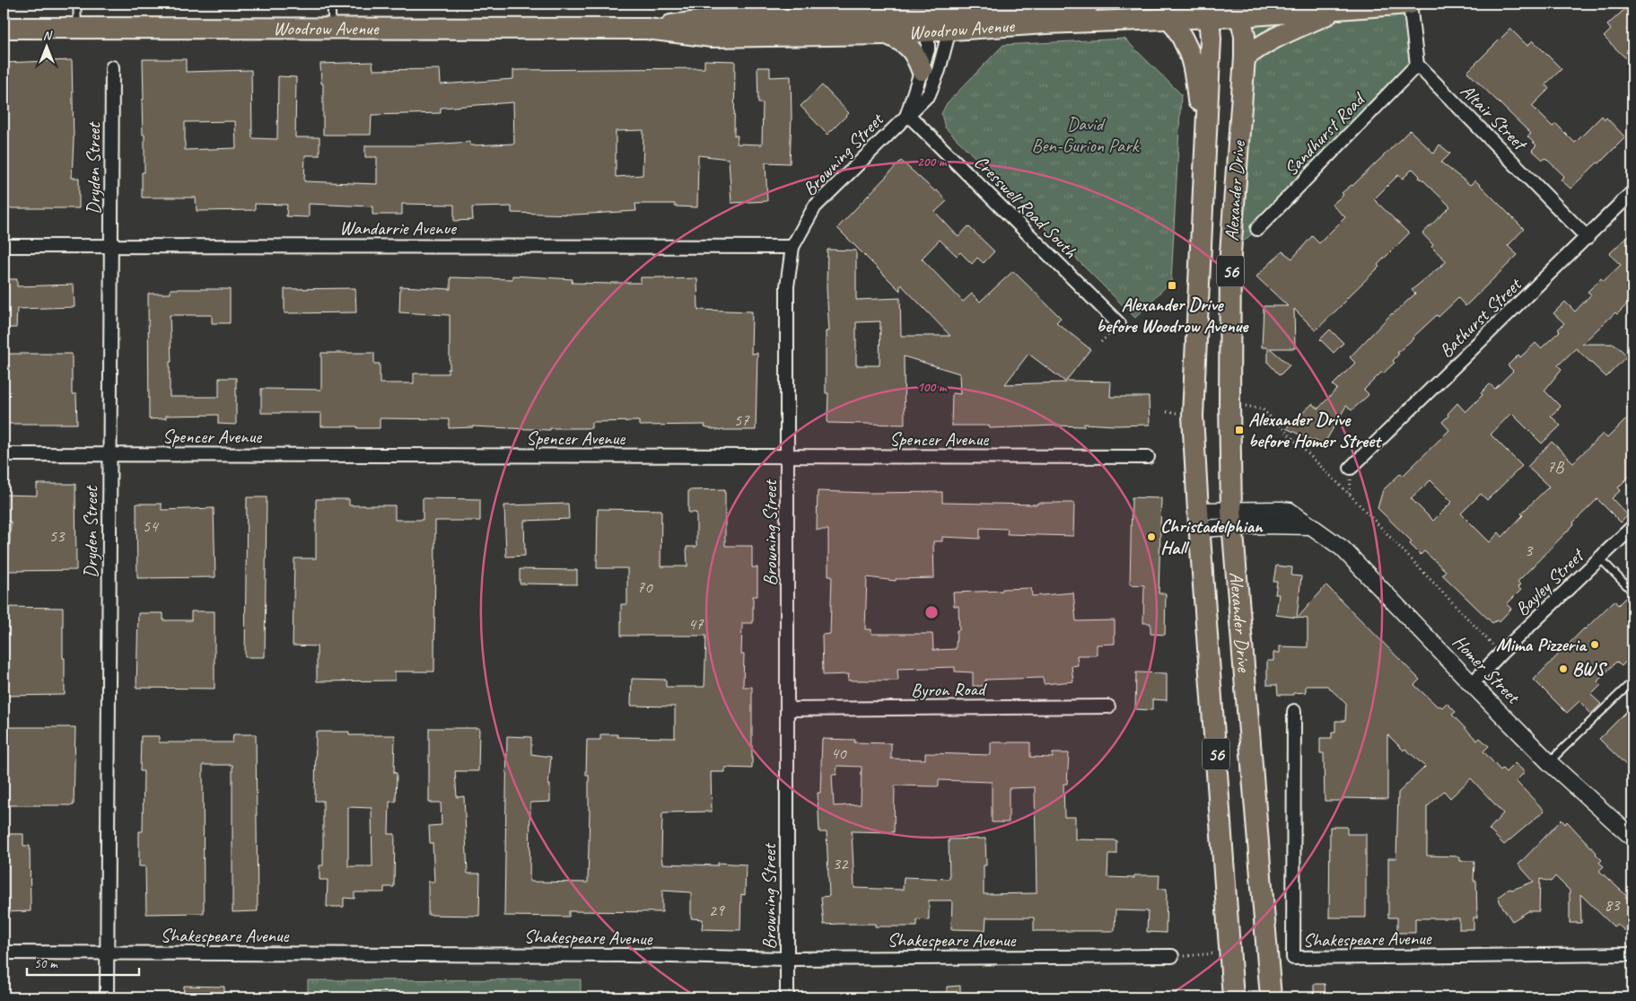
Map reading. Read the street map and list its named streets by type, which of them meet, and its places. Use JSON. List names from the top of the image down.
{
  "streets": {
    "main road": ["Woodrow Avenue", "Alexander Drive", "56"],
    "street": [
      "Altair Street",
      "Sandhurst Road",
      "Browning Street",
      "Dryden Street",
      "Cresswell Road South",
      "Wandarrie Avenue",
      "Bathurst Street",
      "Spencer Avenue",
      "Bayley Street",
      "Homer Street",
      "Byron Road",
      "Shakespeare Avenue"
    ]
  },
  "crossings": [
    ["Woodrow Avenue", "Browning Street"],
    ["Woodrow Avenue", "Alexander Drive"],
    ["Altair Street", "Sandhurst Road"],
    ["Altair Street", "Bathurst Street"],
    ["Browning Street", "Cresswell Road South"],
    ["Browning Street", "Wandarrie Avenue"],
    ["Browning Street", "Spencer Avenue"],
    ["Browning Street", "Byron Road"],
    ["Browning Street", "Shakespeare Avenue"],
    ["Dryden Street", "Wandarrie Avenue"],
    ["Dryden Street", "Spencer Avenue"],
    ["Dryden Street", "Shakespeare Avenue"],
    ["Alexander Drive", "Homer Street"],
    ["Bayley Street", "Homer Street"]
  ],
  "parks": ["David Ben-Gurion Park"],
  "places": {
    "transit": ["Alexander Drive before Woodrow Avenue", "Alexander Drive before Homer Street"],
    "other": ["Christadelphian Hall", "Mima Pizzeria", "BWS"]
  },
  "house_numbers": [
    "57",
    "7B",
    "54",
    "53",
    "3",
    "70",
    "47",
    "40",
    "32",
    "83",
    "29"
  ],
  "scale_bar": "50 m",
  "north": "top",
  "rings": ["200 m", "100 m"]
}
